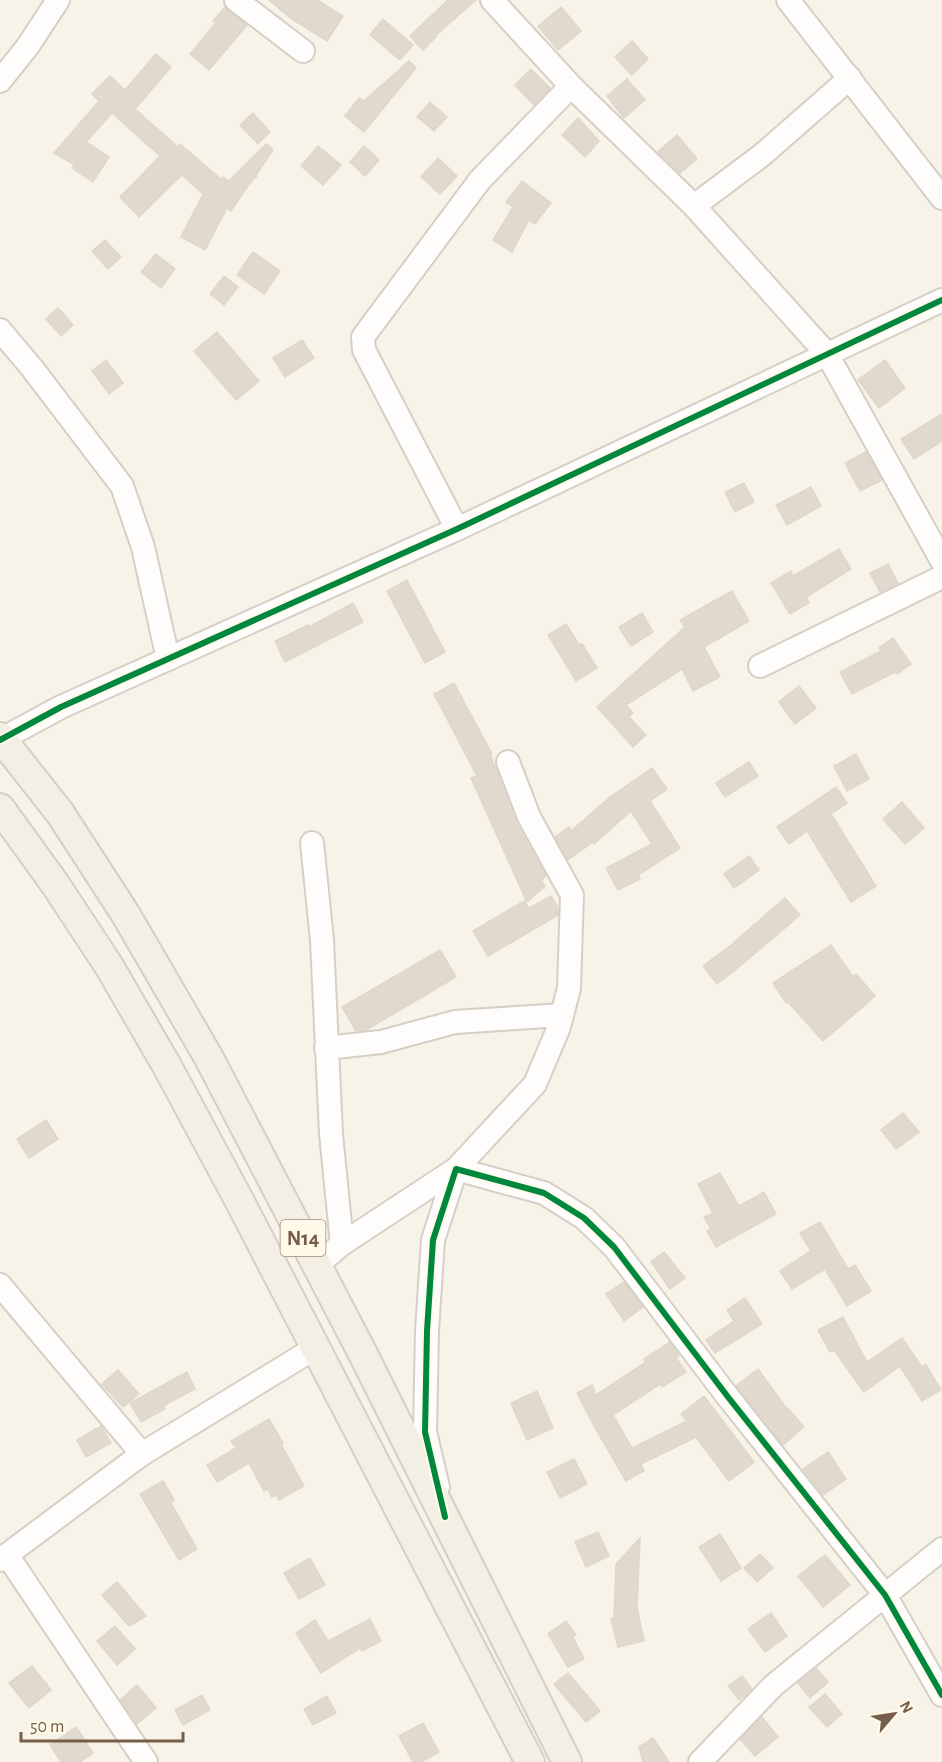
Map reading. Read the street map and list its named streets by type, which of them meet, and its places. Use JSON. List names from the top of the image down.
{
  "streets": {
    "main road": ["N14"]
  },
  "scale_bar": "50 m",
  "north": "top right"
}
